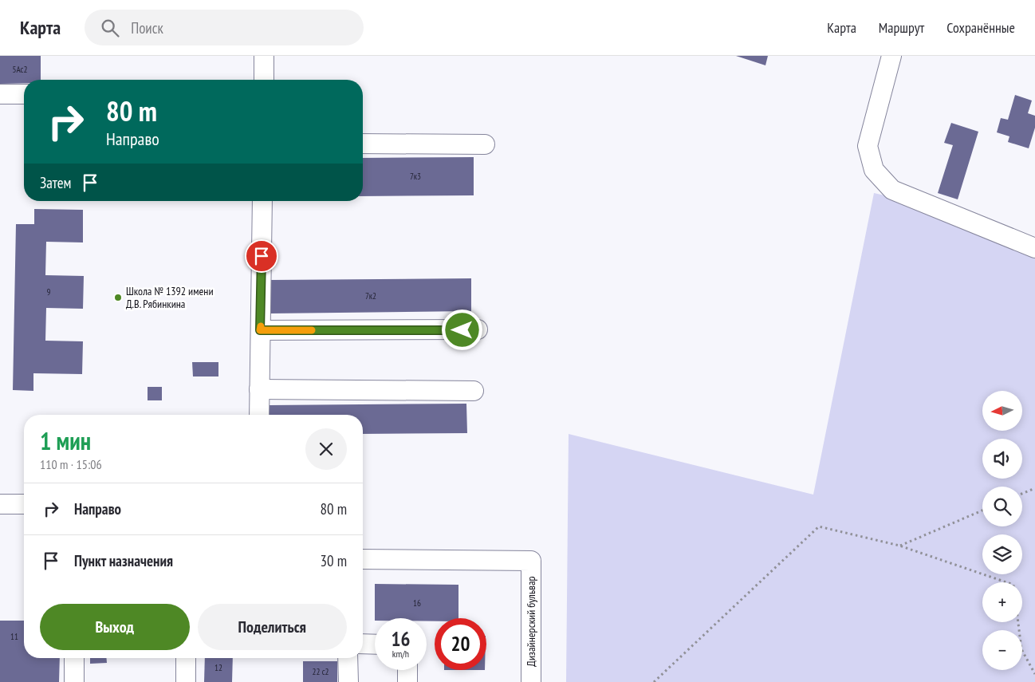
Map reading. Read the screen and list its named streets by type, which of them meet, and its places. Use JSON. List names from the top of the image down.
{
  "streets": {
    "street": ["Дизайнерский бульвар"]
  },
  "places": ["Школа № 1392 имени Д.В. Рябинкина"],
  "house_numbers": [
    "5Ас2",
    "7к3",
    "9",
    "7к2",
    "16",
    "11",
    "12",
    "22 с2"
  ],
  "north": "left",
  "page": {
    "header": "Карта",
    "search": "Поиск",
    "nav": ["Карта", "Маршрут", "Сохранённые"],
    "turn": ["80 m", "Направо"],
    "then": "Затем",
    "map_buttons": ["+", "−"],
    "heading": ["1 мин", "110 m · 15:06"],
    "list": [
      {
        "name": "Направо",
        "value": "80 m"
      },
      {
        "name": "Пункт назначения",
        "value": "30 m"
      }
    ],
    "buttons": ["Выход", "Поделиться"],
    "speed": "16 km/h",
    "limit": "20"
  }
}
